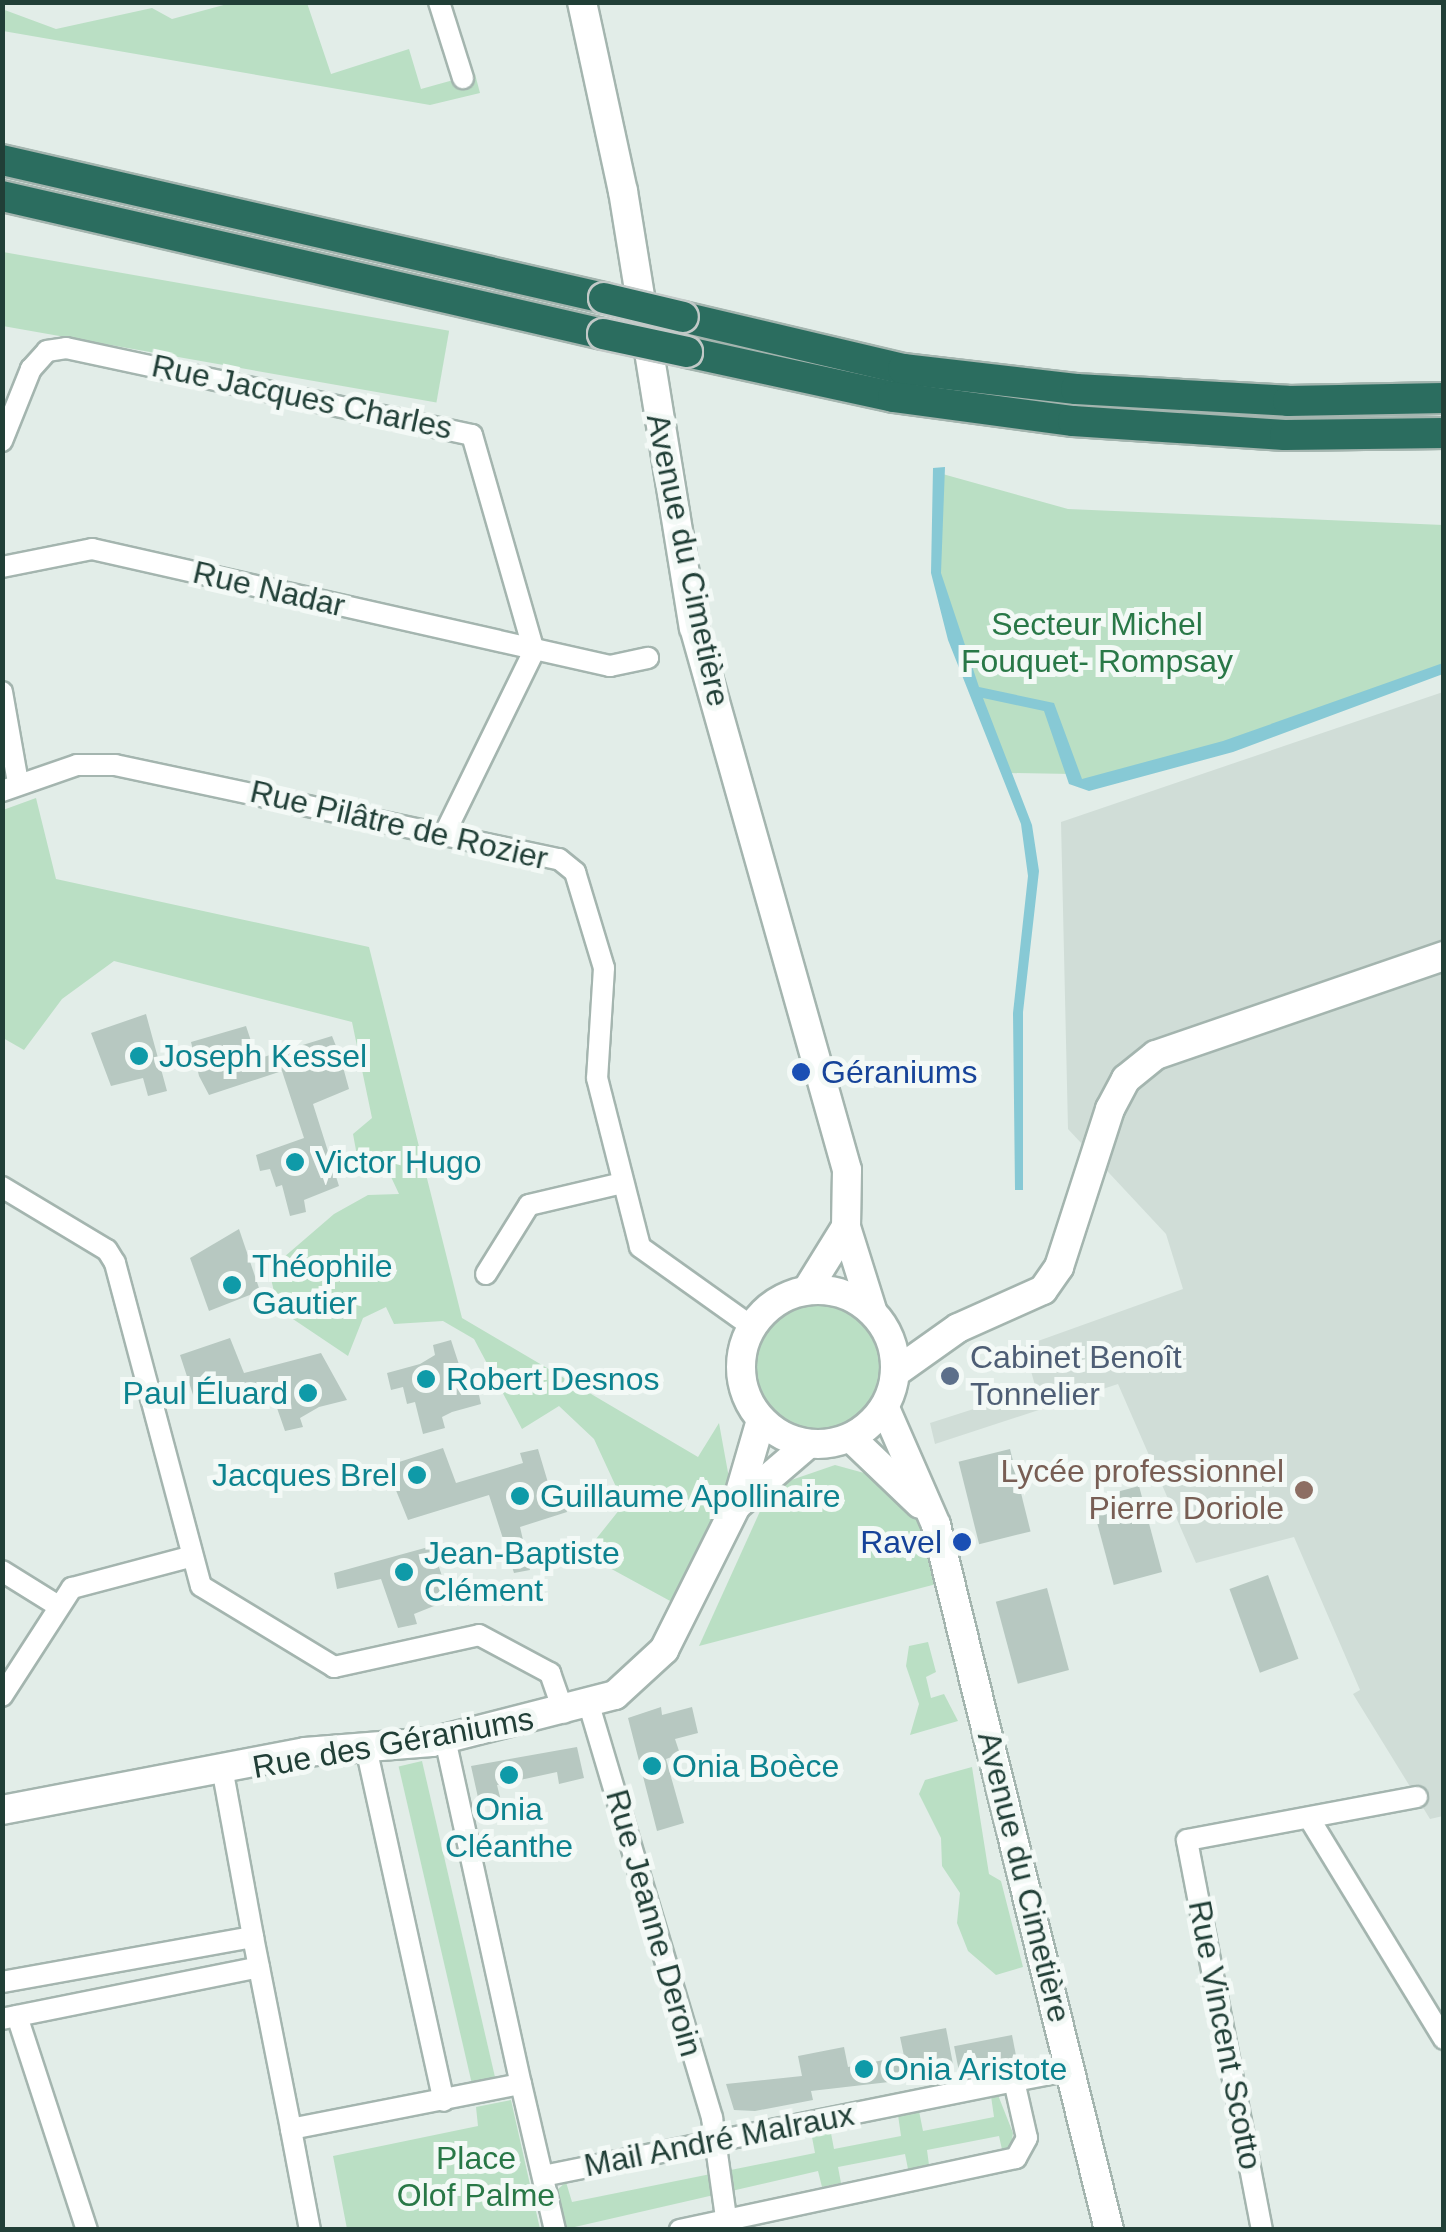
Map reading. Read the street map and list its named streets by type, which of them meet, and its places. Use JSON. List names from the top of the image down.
{
  "streets": {
    "street": [
      "Rue Jacques Charles",
      "Avenue du Cimetière",
      "Rue Nadar",
      "Rue Pilâtre de Rozier",
      "Rue des Géraniums",
      "Rue Jeanne Deroin",
      "Rue Vincent Scotto",
      "Mail André Malraux"
    ]
  },
  "crossings": [
    ["Rue Jacques Charles", "Rue Nadar"],
    ["Avenue du Cimetière", "Rue Pilâtre de Rozier"],
    ["Avenue du Cimetière", "Rue des Géraniums"],
    ["Avenue du Cimetière", "Mail André Malraux"],
    ["Rue Pilâtre de Rozier", "Rue des Géraniums"],
    ["Rue des Géraniums", "Rue Jeanne Deroin"],
    ["Rue Jeanne Deroin", "Mail André Malraux"]
  ],
  "parks": ["Secteur Michel Fouquet- Rompsay", "Place Olof Palme"],
  "places": [
    "Joseph Kessel",
    "Géraniums",
    "Victor Hugo",
    "Théophile Gautier",
    "Cabinet Benoît Tonnelier",
    "Robert Desnos",
    "Paul Éluard",
    "Jacques Brel",
    "Lycée professionnel Pierre Doriole",
    "Guillaume Apollinaire",
    "Ravel",
    "Jean-Baptiste Clément",
    "Onia Boèce",
    "Onia Cléanthe",
    "Onia Aristote"
  ]
}
